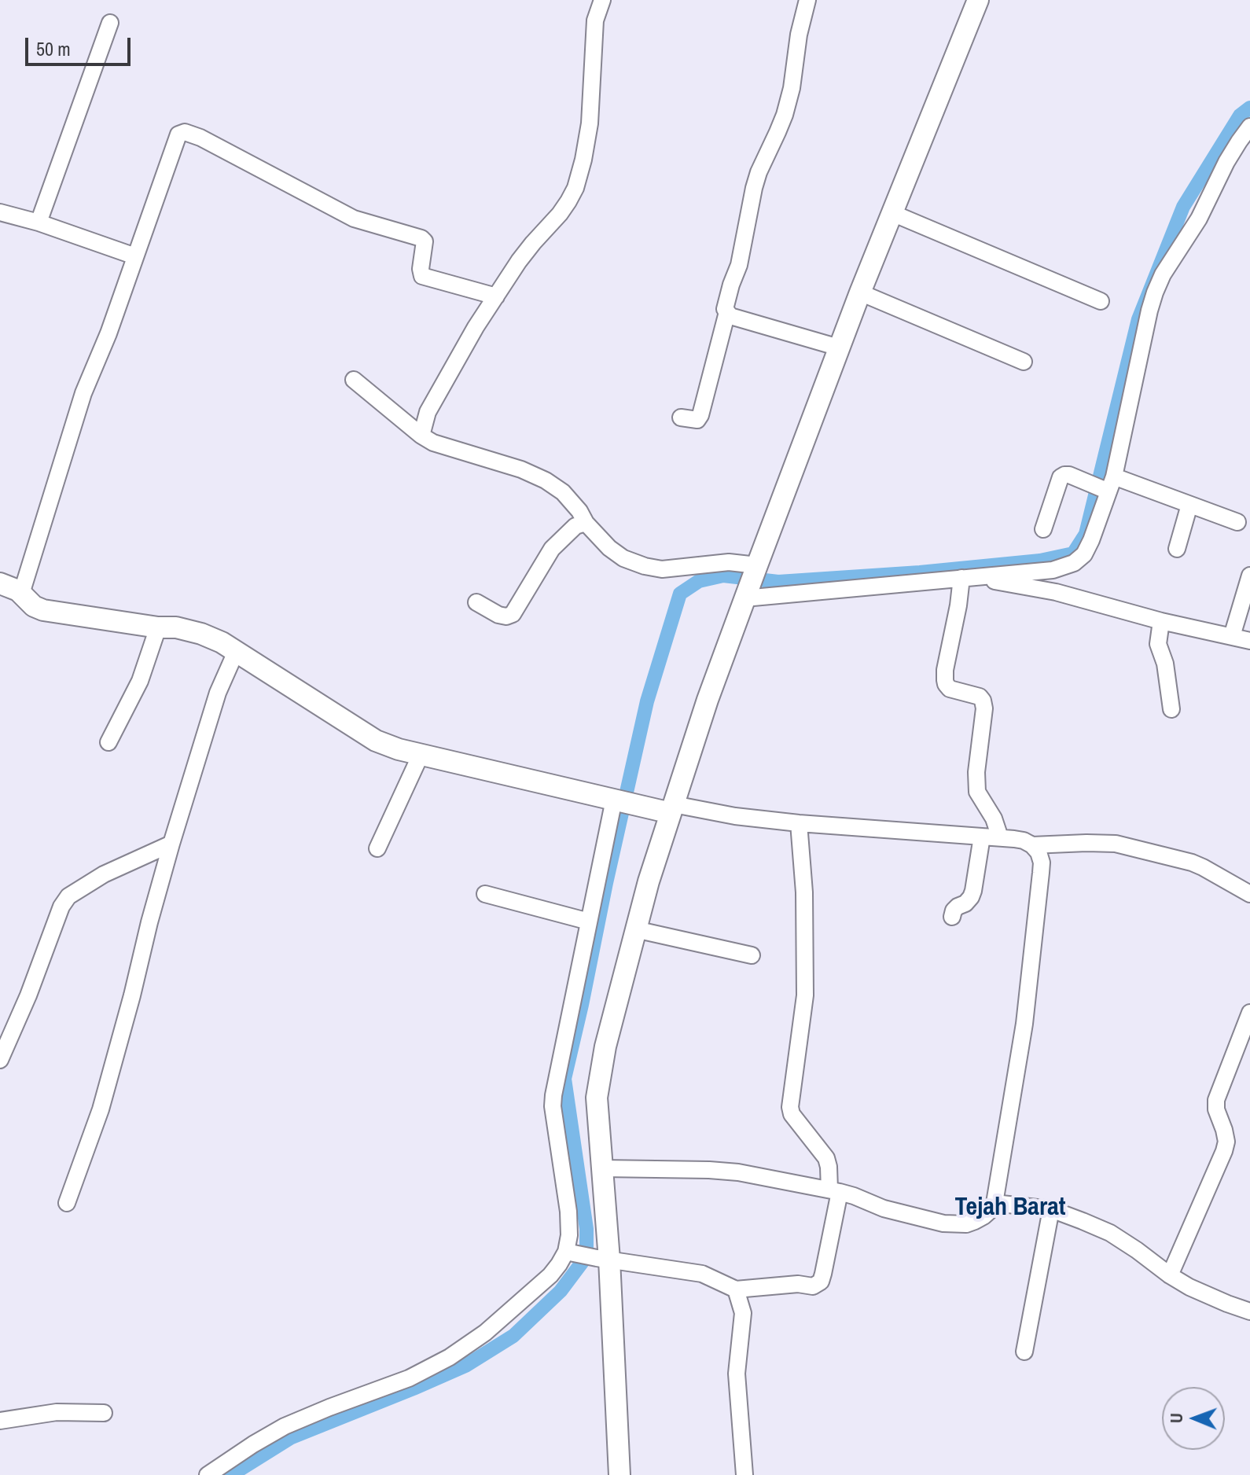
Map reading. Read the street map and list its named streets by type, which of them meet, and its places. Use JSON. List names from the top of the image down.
{
  "districts": ["Tejah Barat"],
  "scale_bar": "50 m",
  "north": "left"
}
